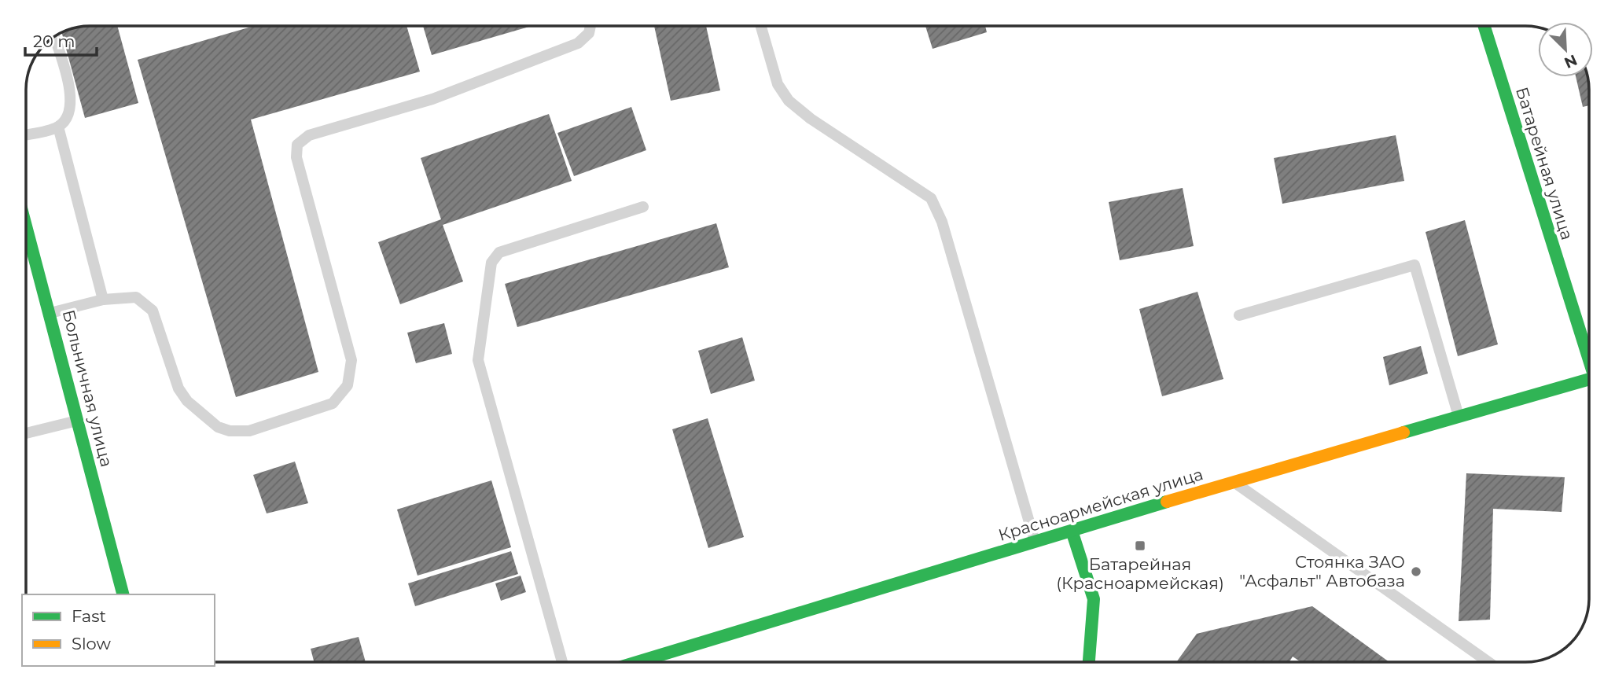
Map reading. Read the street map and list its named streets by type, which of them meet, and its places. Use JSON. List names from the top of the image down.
{
  "streets": {
    "street": ["Батарейная улица", "Больничная улица", "Красноармейская улица"]
  },
  "places": {
    "transit": ["Батарейная (Красноармейская)"],
    "other": ["Стоянка ЗАО \"Асфальт\" Автобаза"]
  },
  "legend": ["Fast", "Slow"],
  "scale_bar": "20 m",
  "north": "bottom right"
}
